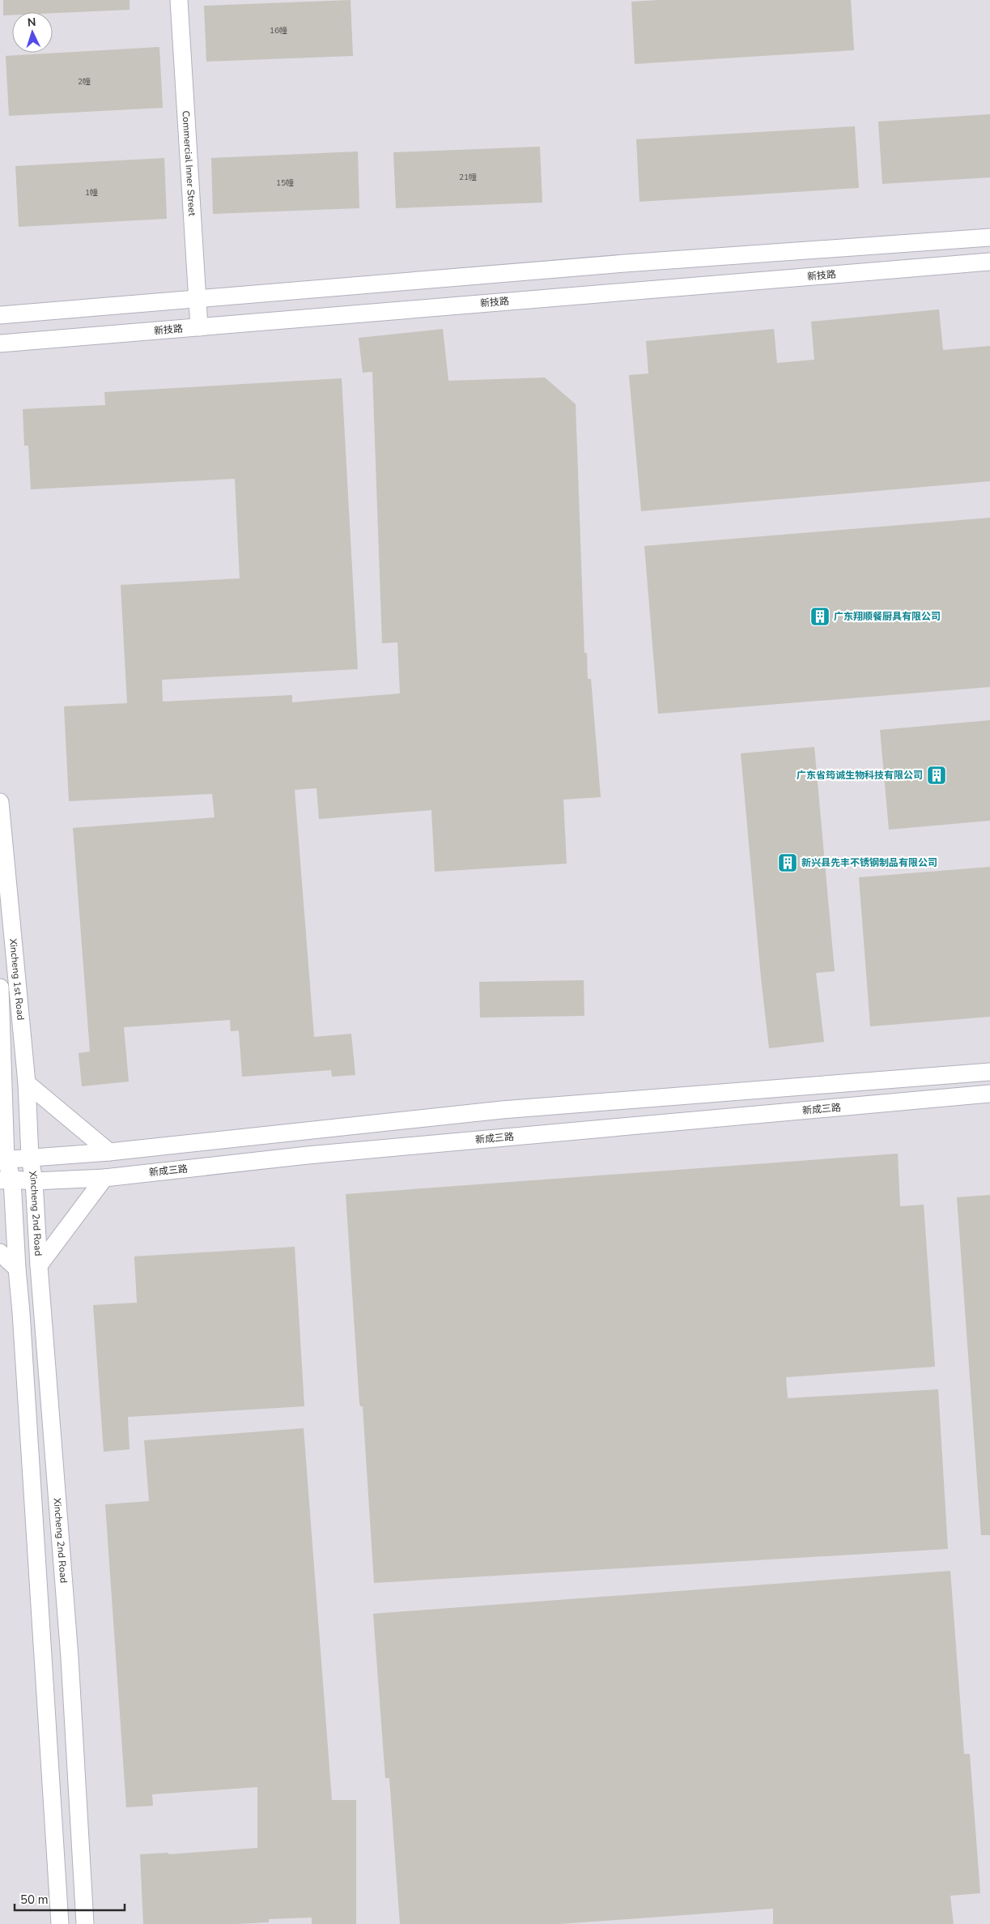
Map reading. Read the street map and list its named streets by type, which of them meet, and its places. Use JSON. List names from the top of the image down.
{
  "streets": {
    "street": [
      "Commercial Inner Street",
      "新技路",
      "Xincheng 1st Road",
      "新成三路",
      "Xincheng 2nd Road"
    ]
  },
  "crossings": [
    ["Commercial Inner Street", "新技路"],
    ["Xincheng 1st Road", "Xincheng 2nd Road"],
    ["新成三路", "Xincheng 2nd Road"]
  ],
  "places": {
    "building": ["广东翔顺餐厨具有限公司", "广东省筠诚生物科技有限公司", "新兴县先丰不锈钢制品有限公司"]
  },
  "house_numbers": [
    "16幢",
    "2幢",
    "21幢",
    "15幢",
    "1幢"
  ],
  "scale_bar": "50 m",
  "north": "top"
}
